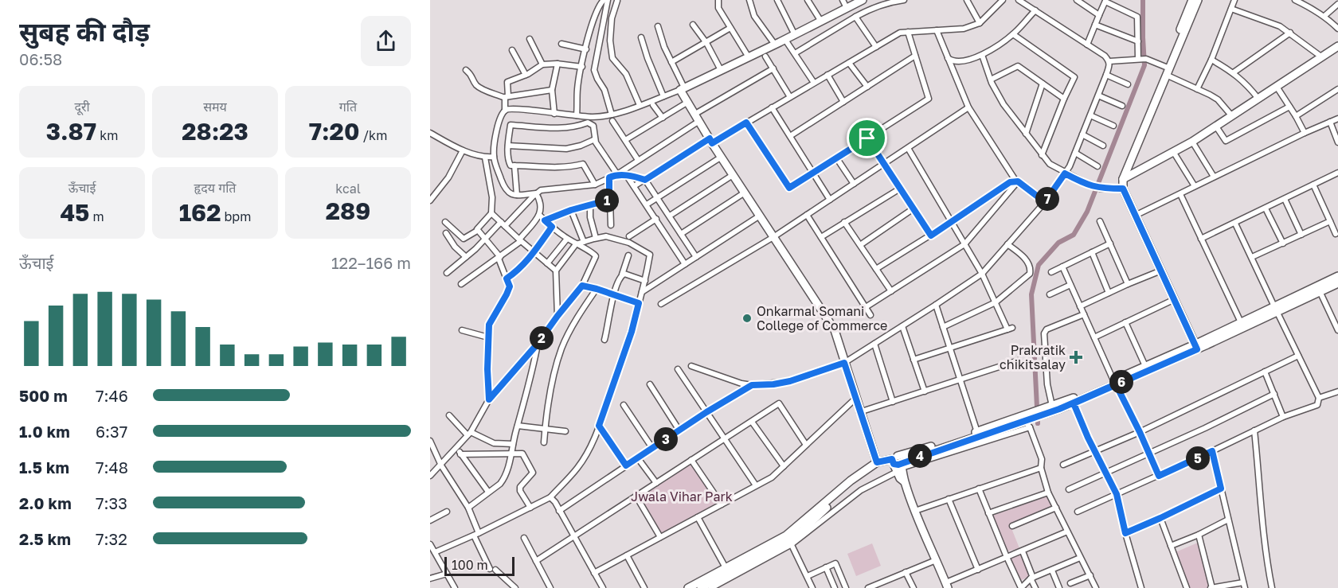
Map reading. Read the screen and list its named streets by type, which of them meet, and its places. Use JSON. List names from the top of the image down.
{
  "parks": ["Jwala Vihar Park"],
  "places": {
    "other": ["Onkarmal Somani College of Commerce"],
    "health": ["Prakratik chikitsalay"]
  },
  "scale_bar": "100 m",
  "page": {
    "heading": ["सुबह की दौड़", "06:58"],
    "stats": [
      ["दूरी", "3.87 km"],
      ["समय", "28:23"],
      ["गति", "7:20 /km"],
      ["ऊँचाई", "45 m"],
      ["हृदय गति", "162 bpm"],
      ["kcal", "289"]
    ],
    "pins": [
      "7",
      "1",
      "2",
      "6",
      "3",
      "4",
      "5"
    ],
    "chart": ["ऊँचाई", "122–166 m"],
    "list": [
      {
        "name": "500 m",
        "note": "7:46"
      },
      {
        "name": "1.0 km",
        "note": "6:37"
      },
      {
        "name": "1.5 km",
        "note": "7:48"
      },
      {
        "name": "2.0 km",
        "note": "7:33"
      },
      {
        "name": "2.5 km",
        "note": "7:32"
      }
    ],
    "scale": "100 m"
  }
}
